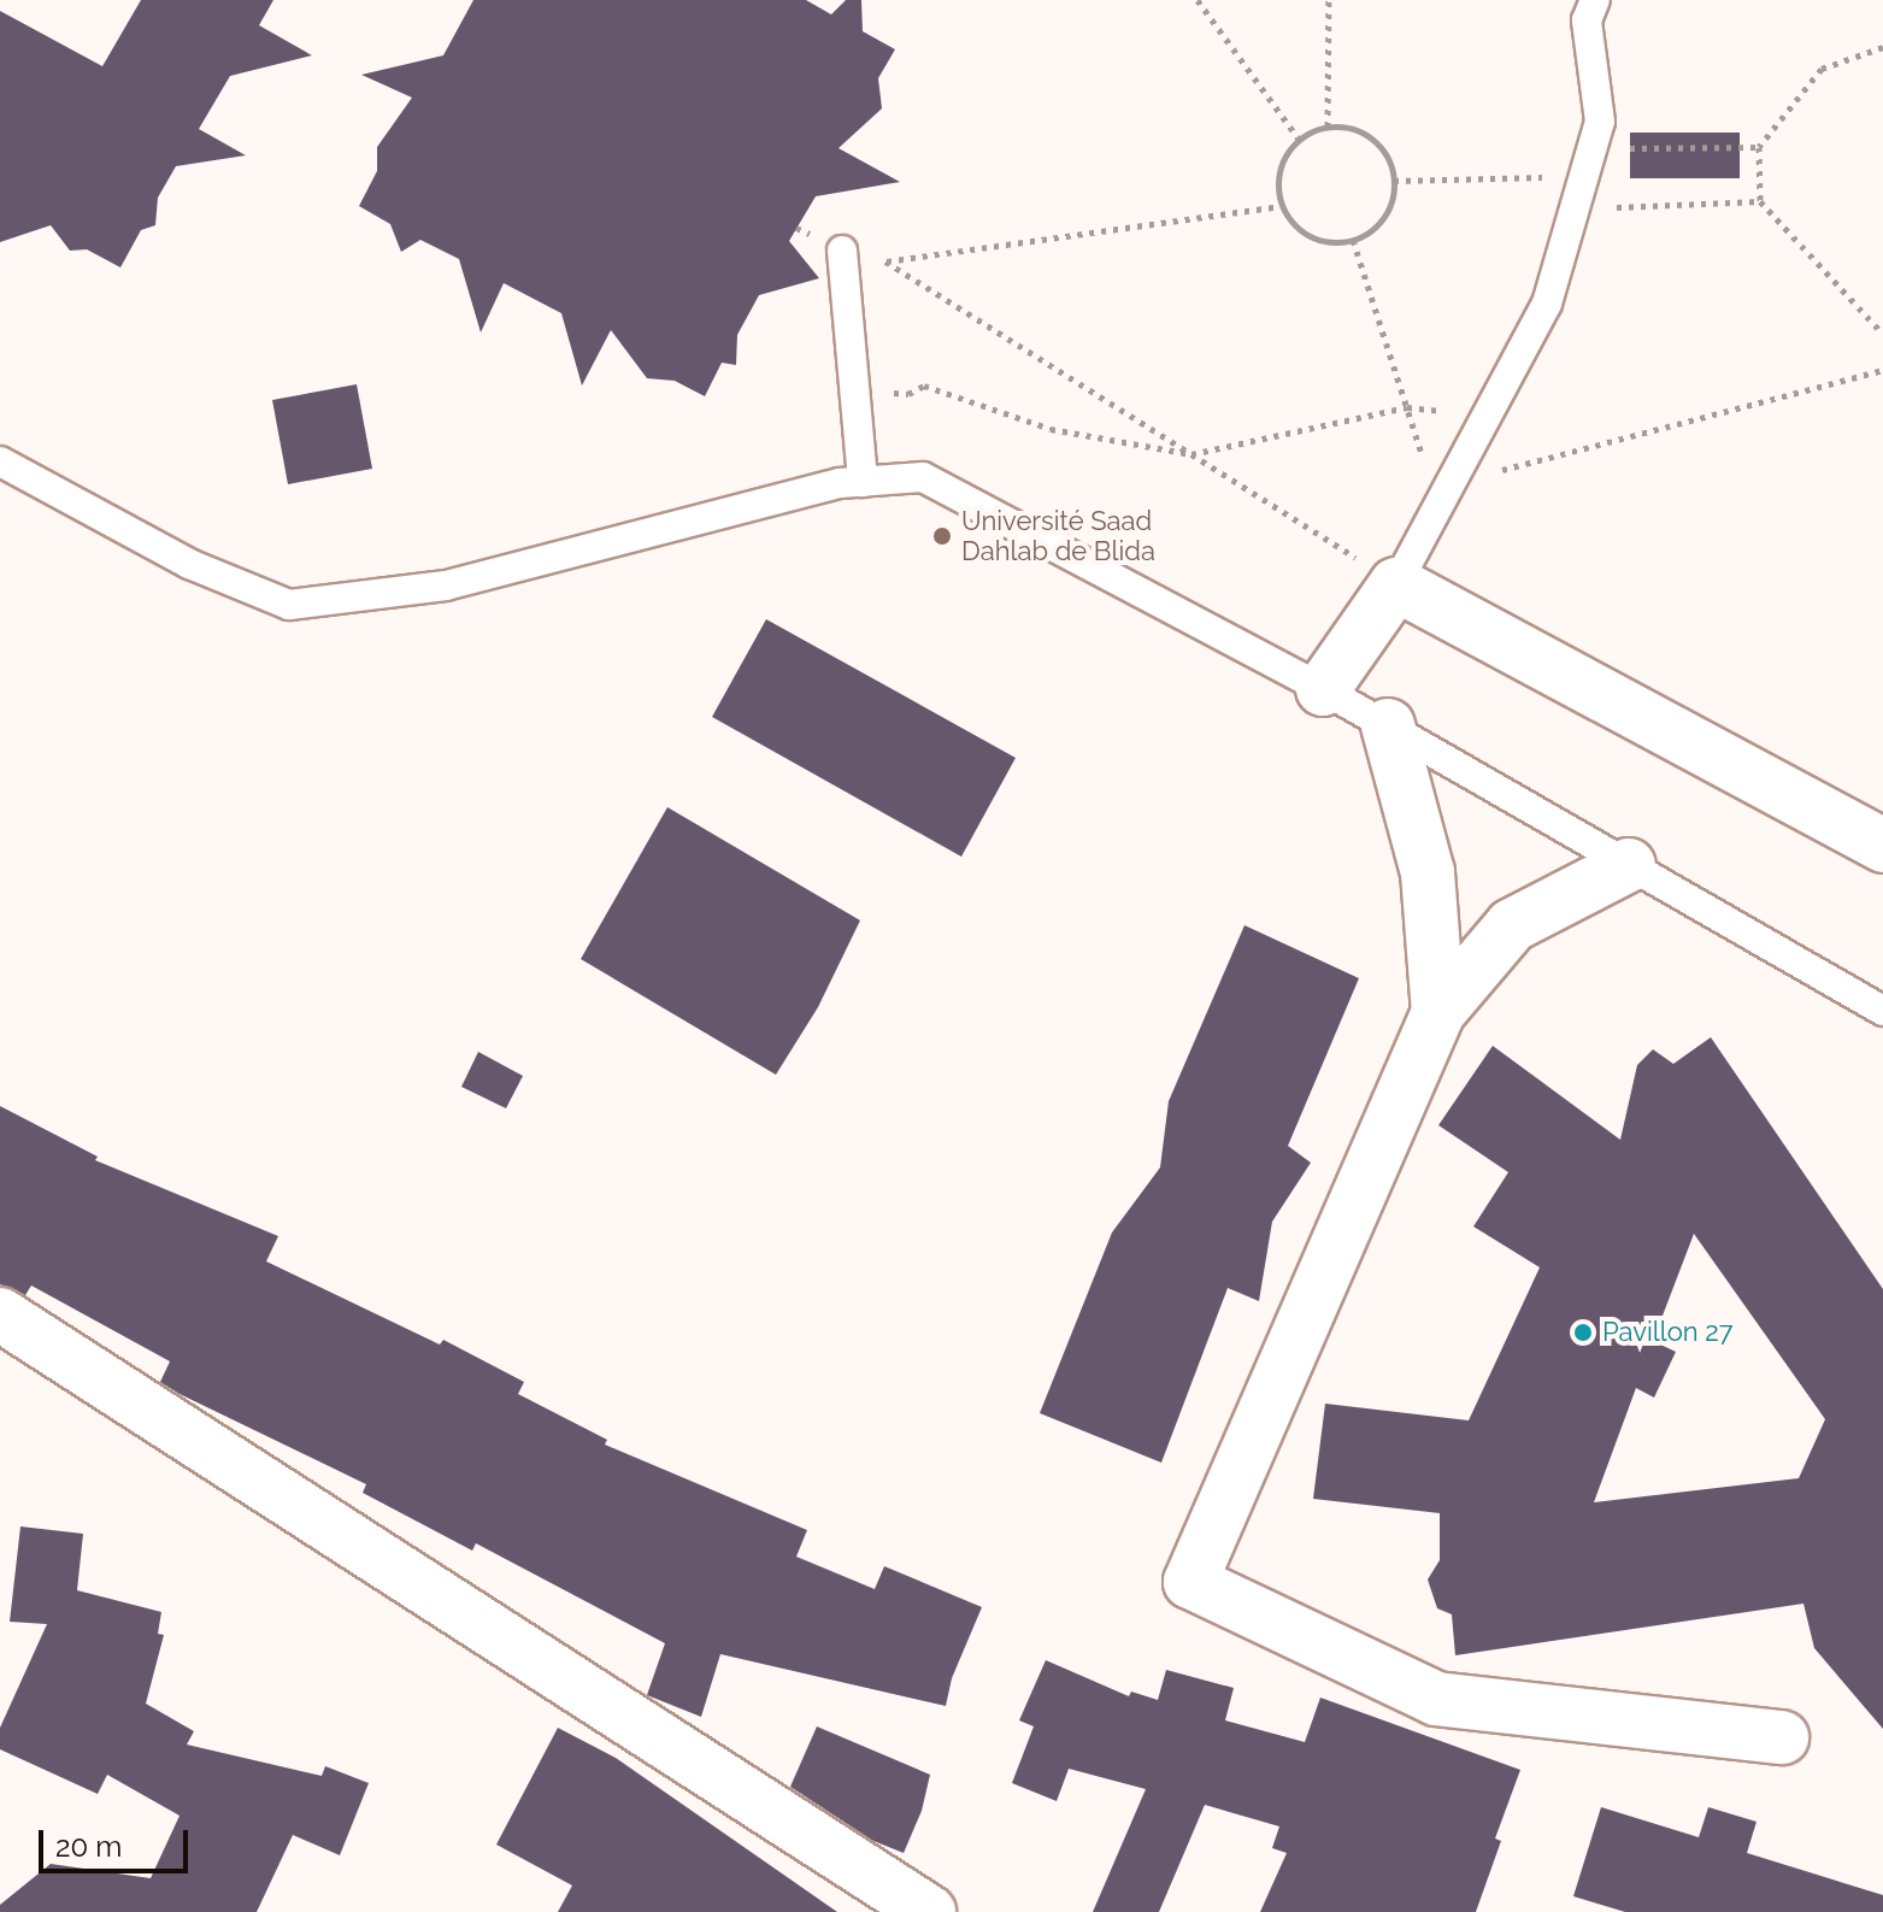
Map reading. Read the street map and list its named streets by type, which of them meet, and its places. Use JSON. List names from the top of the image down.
{
  "places": ["Université Saad Dahlab de Blida", "Pavillon 27"],
  "scale_bar": "20 m"
}
